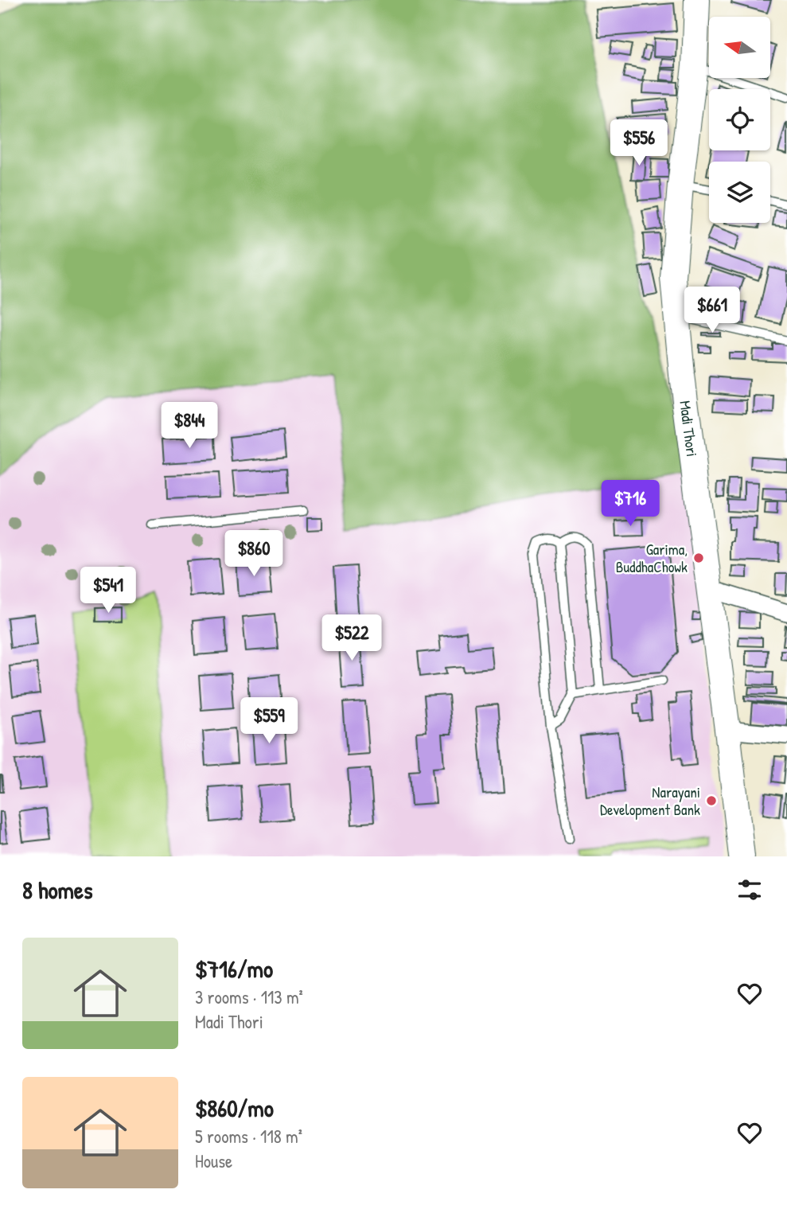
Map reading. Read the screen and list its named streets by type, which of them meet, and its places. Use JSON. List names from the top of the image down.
{
  "streets": {
    "main road": ["Madi Thori"]
  },
  "places": ["Garima, BuddhaChowk", "Narayani Development Bank"],
  "north": "left",
  "page": {
    "price": [
      "$556",
      "$661",
      "$844",
      "$716",
      "$860",
      "$541",
      "$522",
      "$559"
    ],
    "heading": "8 homes",
    "list": [
      {
        "name": "$716/mo",
        "note": "3 rooms · 113 m² · Madi Thori"
      },
      {
        "name": "$860/mo",
        "note": "5 rooms · 118 m² · House"
      }
    ]
  }
}
